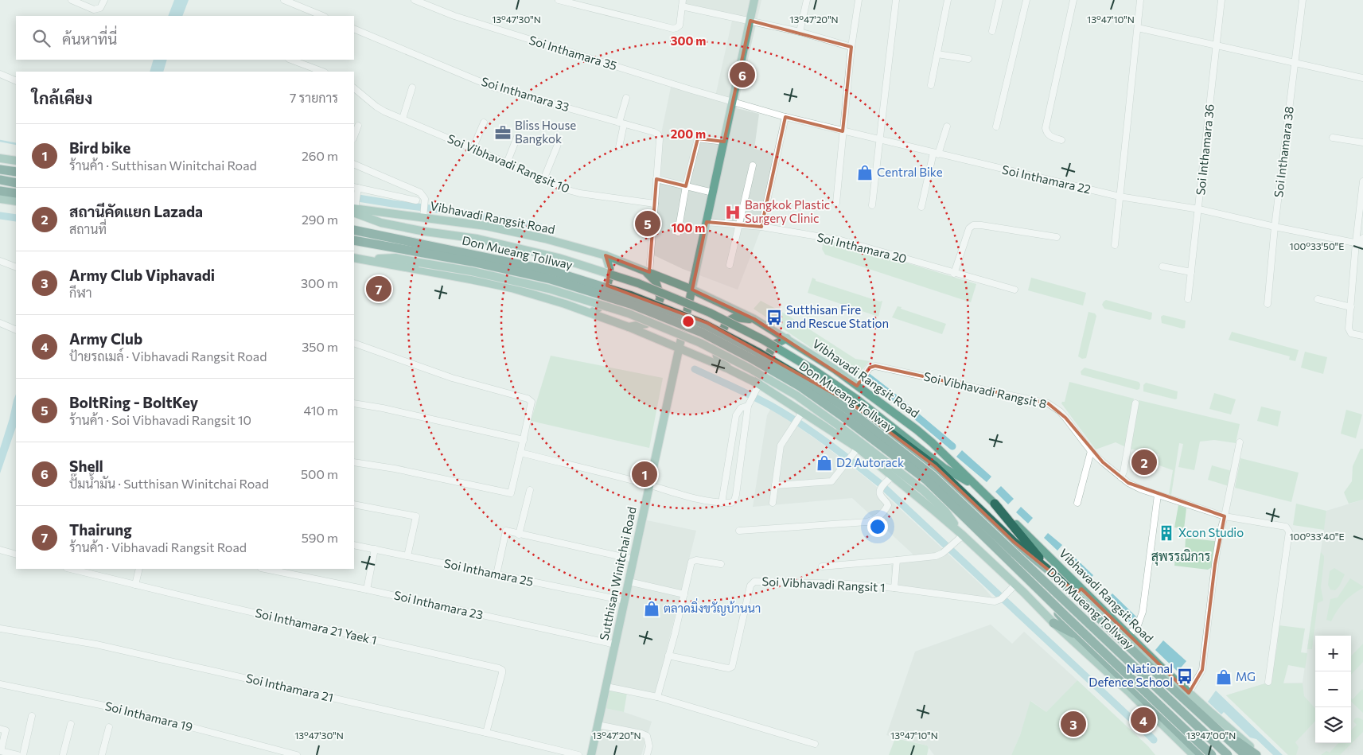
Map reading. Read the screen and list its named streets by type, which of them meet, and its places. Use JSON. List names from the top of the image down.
{
  "streets": {
    "highway": ["Vibhavadi Rangsit Road", "Don Mueang Tollway"],
    "main road": ["Sutthisan Winitchai Road"],
    "street": [
      "Soi Inthamara 35",
      "Soi Inthamara 33",
      "Soi Inthamara 36",
      "Soi Inthamara 38",
      "Soi Vibhavadi Rangsit 10",
      "Soi Inthamara 22",
      "Soi Inthamara 20",
      "Soi Vibhavadi Rangsit 8",
      "Soi Inthamara 25",
      "Soi Vibhavadi Rangsit 1",
      "Soi Inthamara 23",
      "Soi Inthamara 21 Yaek 1",
      "Soi Inthamara 21",
      "Soi Inthamara 19"
    ]
  },
  "crossings": [
    ["Soi Inthamara 35", "Soi Inthamara 22"],
    ["Soi Inthamara 35", "Sutthisan Winitchai Road"],
    ["Soi Inthamara 33", "Soi Vibhavadi Rangsit 10"],
    ["Soi Inthamara 36", "Soi Inthamara 22"],
    ["Soi Inthamara 38", "Soi Inthamara 22"],
    ["Soi Inthamara 22", "Sutthisan Winitchai Road"],
    ["Vibhavadi Rangsit Road", "Soi Vibhavadi Rangsit 8"],
    ["Vibhavadi Rangsit Road", "Sutthisan Winitchai Road"],
    ["Soi Inthamara 20", "Sutthisan Winitchai Road"],
    ["Soi Inthamara 25", "Sutthisan Winitchai Road"],
    ["Sutthisan Winitchai Road", "Soi Inthamara 23"],
    ["Soi Inthamara 21 Yaek 1", "Soi Inthamara 21"]
  ],
  "districts": ["สุพรรณิการ"],
  "places": {
    "office": ["Bliss House Bangkok"],
    "shop": [
      "Central Bike",
      "D2 Autorack",
      "ตลาดมิ่งขวัญบ้านนา",
      "MG"
    ],
    "hospital": ["Bangkok Plastic Surgery Clinic"],
    "bus stop": ["Sutthisan Fire and Rescue Station", "National Defence School"],
    "building": ["Xcon Studio"]
  },
  "page": {
    "search": "ค้นหาที่นี่",
    "pins": [
      "6",
      "5",
      "7",
      "2",
      "1",
      "4",
      "3"
    ],
    "heading": ["ใกล้เคียง", "7 รายการ"],
    "list": [
      {
        "mark": "1",
        "name": "Bird bike",
        "note": "ร้านค้า · Sutthisan Winitchai Road",
        "value": "260 m"
      },
      {
        "mark": "2",
        "name": "สถานีคัดแยก Lazada",
        "note": "สถานที่",
        "value": "290 m"
      },
      {
        "mark": "3",
        "name": "Army Club Viphavadi",
        "note": "กีฬา",
        "value": "300 m"
      },
      {
        "mark": "4",
        "name": "Army Club",
        "note": "ป้ายรถเมล์ · Vibhavadi Rangsit Road",
        "value": "350 m"
      },
      {
        "mark": "5",
        "name": "BoltRing - BoltKey",
        "note": "ร้านค้า · Soi Vibhavadi Rangsit 10",
        "value": "410 m"
      },
      {
        "mark": "6",
        "name": "Shell",
        "note": "ปั๊มน้ำมัน · Sutthisan Winitchai Road",
        "value": "500 m"
      },
      {
        "mark": "7",
        "name": "Thairung",
        "note": "ร้านค้า · Vibhavadi Rangsit Road",
        "value": "590 m"
      }
    ],
    "map_buttons": ["+", "−"]
  },
  "coordinates": [
    "13°47'30\"N",
    "13°47'20\"N",
    "13°47'10\"N",
    "100°33'50\"E",
    "100°33'40\"E",
    "13°47'00\"N"
  ],
  "rings": ["300 m", "200 m", "100 m"]
}
